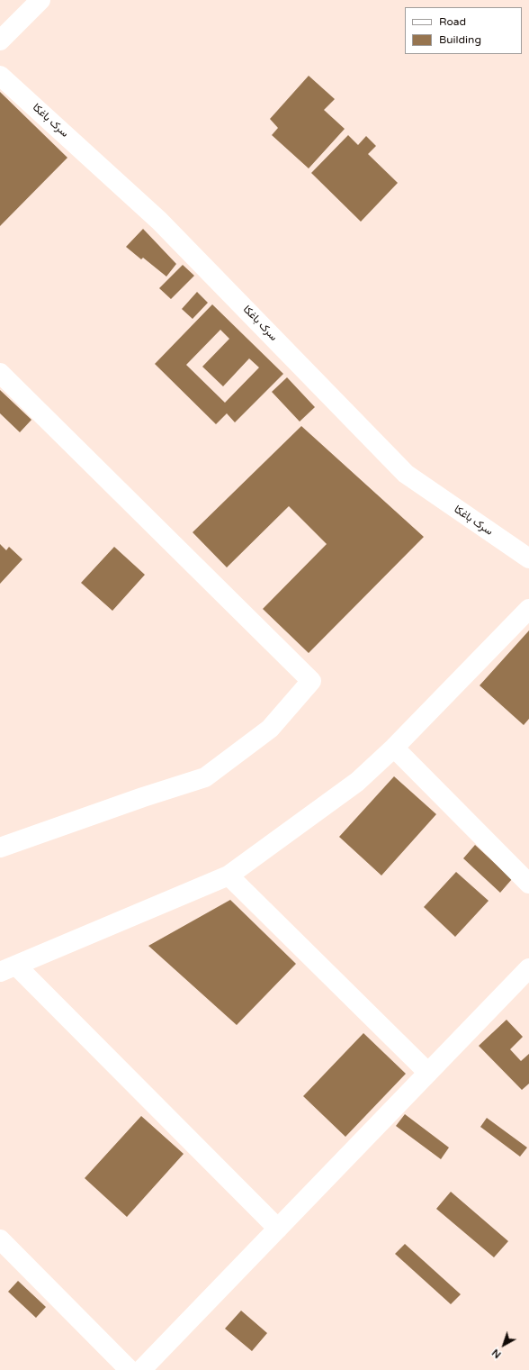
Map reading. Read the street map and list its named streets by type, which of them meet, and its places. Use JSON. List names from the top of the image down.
{
  "streets": {
    "street": ["سرک باغکا"]
  },
  "legend": ["Road", "Building"],
  "north": "bottom left"
}
